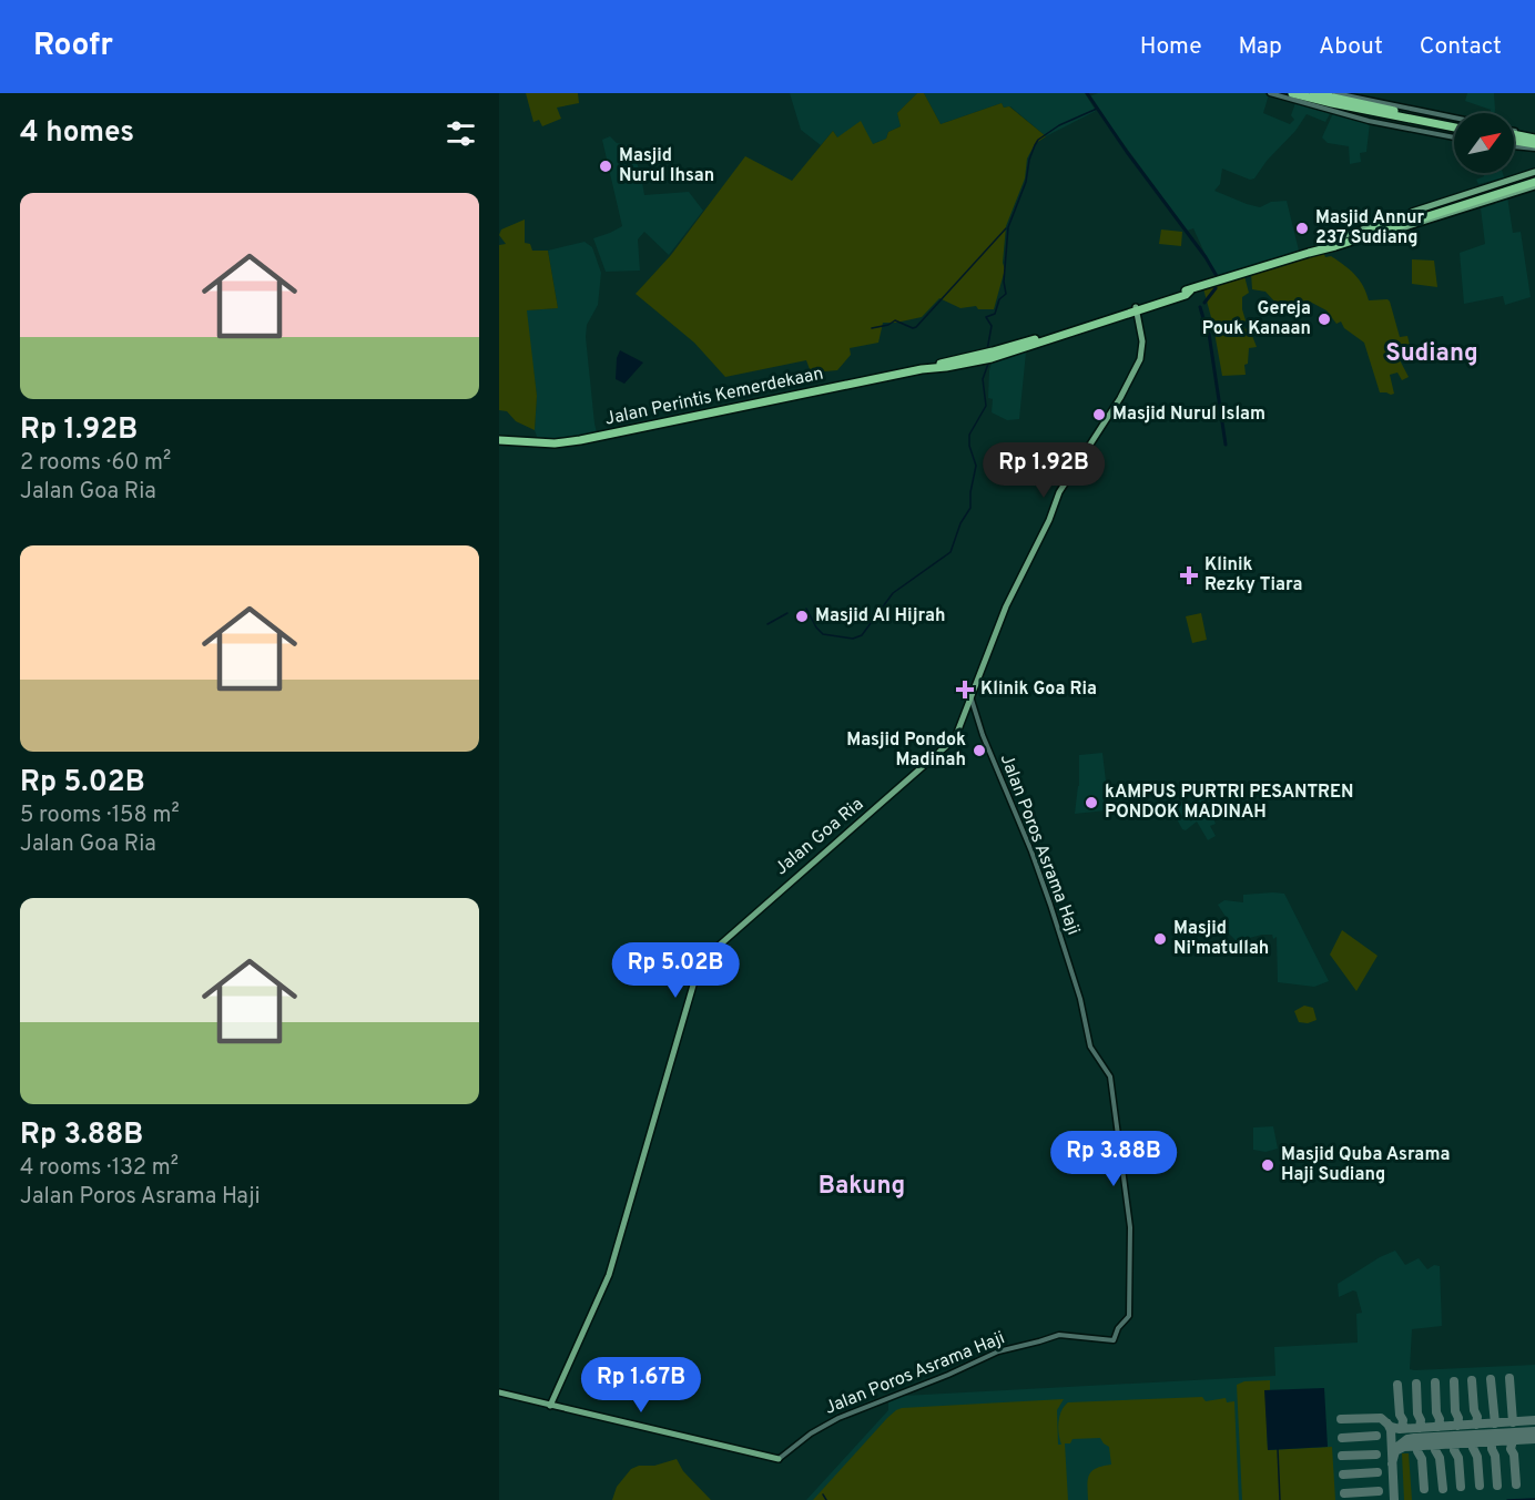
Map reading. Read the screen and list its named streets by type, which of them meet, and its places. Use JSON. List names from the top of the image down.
{
  "streets": {
    "highway": ["Jalan Perintis Kemerdekaan"],
    "main road": ["Jalan Goa Ria"],
    "street": ["Jalan Poros Asrama Haji"]
  },
  "crossings": [
    ["Jalan Perintis Kemerdekaan", "Jalan Goa Ria"],
    ["Jalan Goa Ria", "Jalan Poros Asrama Haji"]
  ],
  "districts": ["Sudiang", "Bakung"],
  "places": {
    "other": [
      "Masjid Nurul Ihsan",
      "Masjid Annur 237 Sudiang",
      "Gereja Pouk Kanaan",
      "Masjid Nurul Islam",
      "Masjid Al Hijrah",
      "Masjid Pondok Madinah",
      "kAMPUS PURTRI PESANTREN PONDOK MADINAH",
      "Masjid Ni'matullah",
      "Masjid Quba Asrama Haji Sudiang"
    ],
    "health": ["Klinik Rezky Tiara", "Klinik Goa Ria"]
  },
  "north": "top right",
  "page": {
    "header": "Roofr",
    "nav": [
      "Home",
      "Map",
      "About",
      "Contact"
    ],
    "heading": "4 homes",
    "list": [
      {
        "name": "Rp 1.92B",
        "note": "2 rooms · 60 m² · Jalan Goa Ria"
      },
      {
        "name": "Rp 5.02B",
        "note": "5 rooms · 158 m² · Jalan Goa Ria"
      },
      {
        "name": "Rp 3.88B",
        "note": "4 rooms · 132 m² · Jalan Poros Asrama Haji"
      }
    ],
    "price": [
      "Rp 1.92B",
      "Rp 5.02B",
      "Rp 3.88B",
      "Rp 1.67B"
    ]
  }
}
